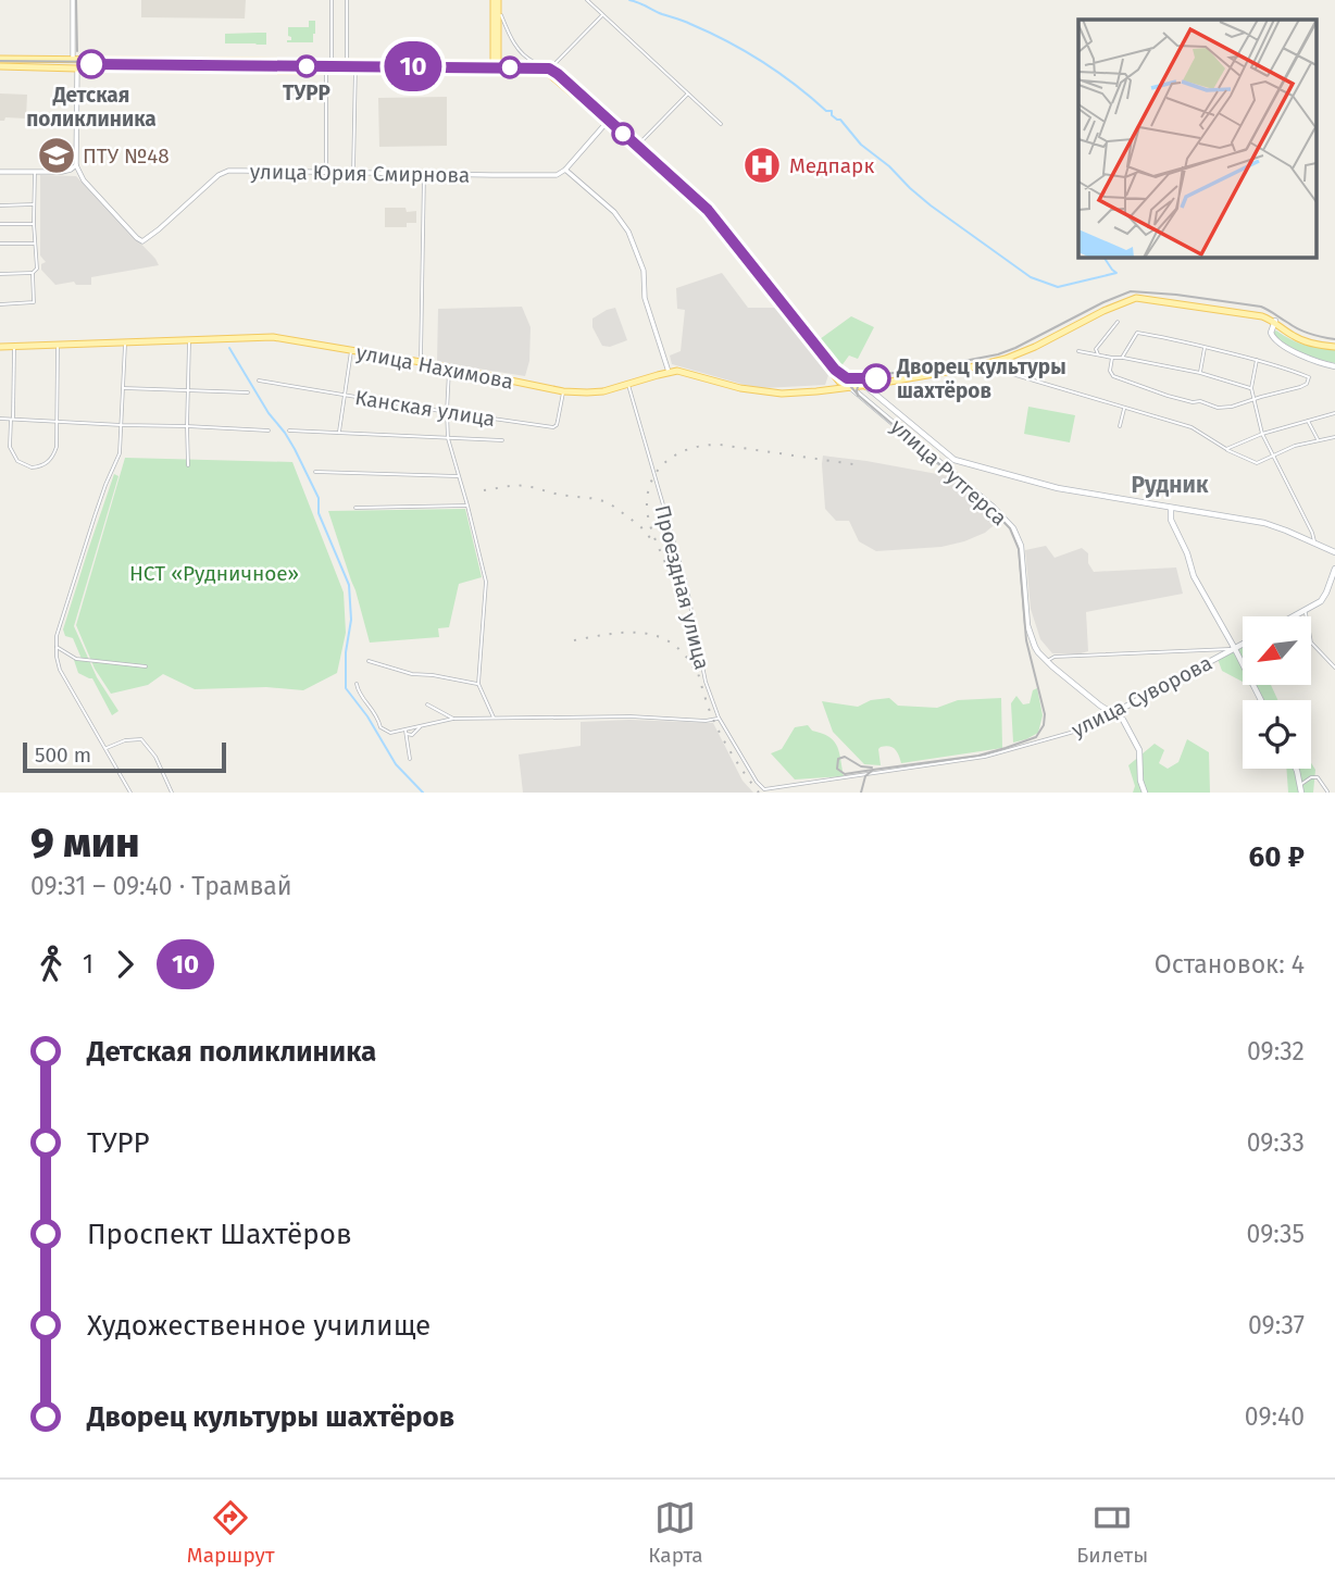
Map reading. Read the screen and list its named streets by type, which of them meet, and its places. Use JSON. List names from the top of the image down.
{
  "streets": {
    "main road": ["улица Нахимова", "улица Рутгерса", "улица Суворова"],
    "street": ["улица Юрия Смирнова", "Канская улица", "Проездная улица"]
  },
  "crossings": [
    ["улица Нахимова", "Канская улица"],
    ["улица Нахимова", "улица Рутгерса"],
    ["улица Нахимова", "Проездная улица"],
    ["Проездная улица", "улица Суворова"]
  ],
  "districts": ["Рудник"],
  "parks": ["НСТ «Рудничное»"],
  "places": {
    "other": ["Детская поликлиника", "ТУРР", "Дворец культуры шахтёров"],
    "school or university": ["ПТУ №48"],
    "hospital": ["Медпарк"]
  },
  "lines": ["tram line 10"],
  "scale_bar": "500 m",
  "north": "bottom left",
  "page": {
    "on_map": "10",
    "scale": "500 m",
    "heading": ["9 мин", "09:31 – 09:40 · Трамвай", "60 ₽"],
    "legs": ["1", "10", "Остановок: 4"],
    "list": [
      {
        "name": "Детская поликлиника",
        "value": "09:32"
      },
      {
        "name": "ТУРР",
        "value": "09:33"
      },
      {
        "name": "Проспект Шахтёров",
        "value": "09:35"
      },
      {
        "name": "Художественное училище",
        "value": "09:37"
      },
      {
        "name": "Дворец культуры шахтёров",
        "value": "09:40"
      }
    ],
    "tabs": ["Маршрут", "Карта", "Билеты"]
  }
}
